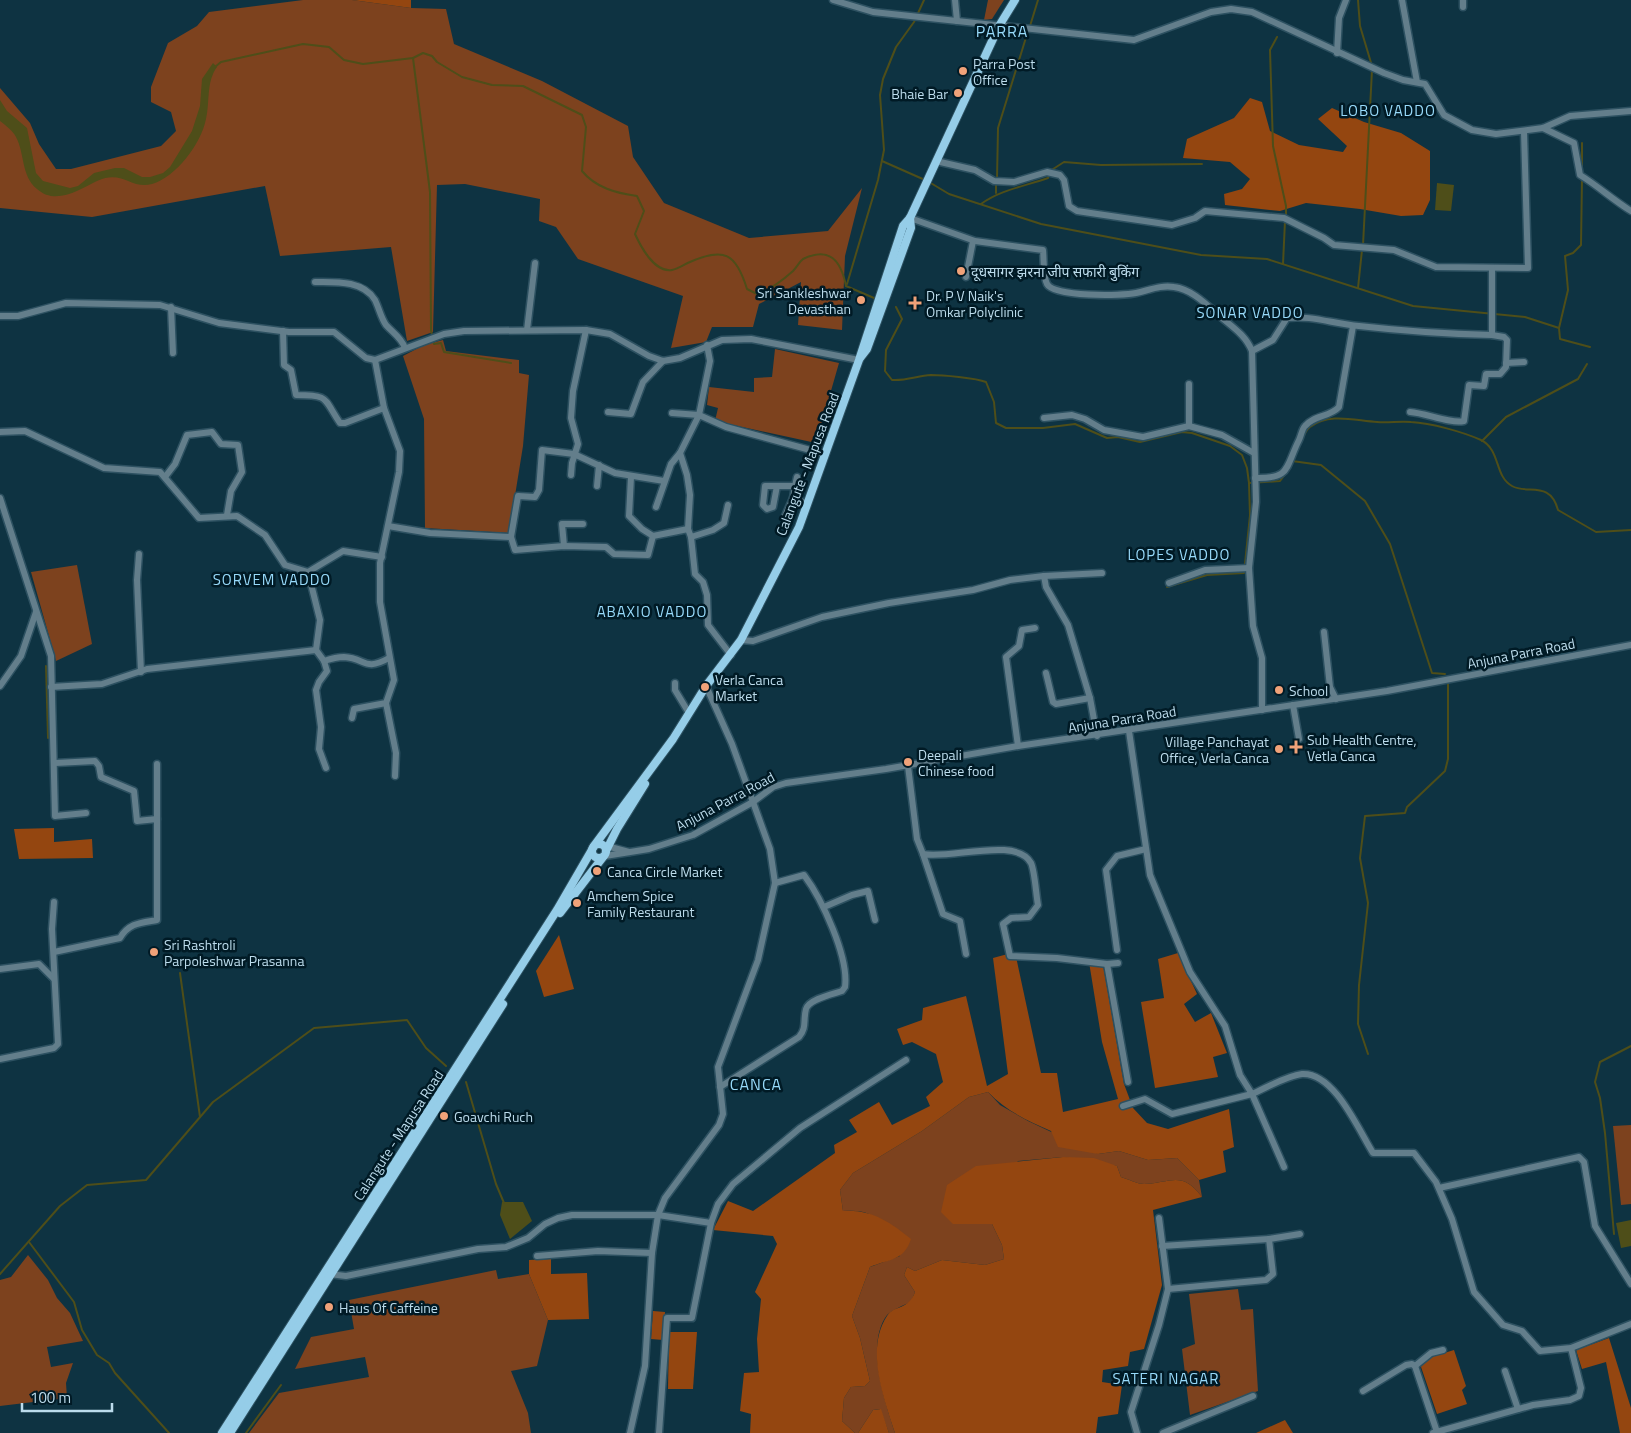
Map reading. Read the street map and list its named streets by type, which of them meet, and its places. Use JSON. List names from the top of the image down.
{
  "streets": {
    "main road": ["Calangute - Mapusa Road"],
    "street": ["Anjuna Parra Road"]
  },
  "crossings": [
    ["Calangute - Mapusa Road", "Anjuna Parra Road"]
  ],
  "districts": [
    "PARRA",
    "LOBO VADDO",
    "SONAR VADDO",
    "LOPES VADDO",
    "SORVEM VADDO",
    "ABAXIO VADDO",
    "CANCA",
    "SATERI NAGAR"
  ],
  "places": {
    "other": [
      "Parra Post Office",
      "Bhaie Bar",
      "दूधसागर झरना जीप सफारी बुकिंग",
      "Sri Sankleshwar Devasthan",
      "Verla Canca Market",
      "School",
      "Village Panchayat Office, Verla Canca",
      "Deepali Chinese food",
      "Canca Circle Market",
      "Amchem Spice Family Restaurant",
      "Sri Rashtroli Parpoleshwar Prasanna",
      "Goavchi Ruch",
      "Haus Of Caffeine"
    ],
    "health": ["Dr. P V Naik's Omkar Polyclinic", "Sub Health Centre, Vetla Canca"]
  },
  "scale_bar": "100 m"
}
